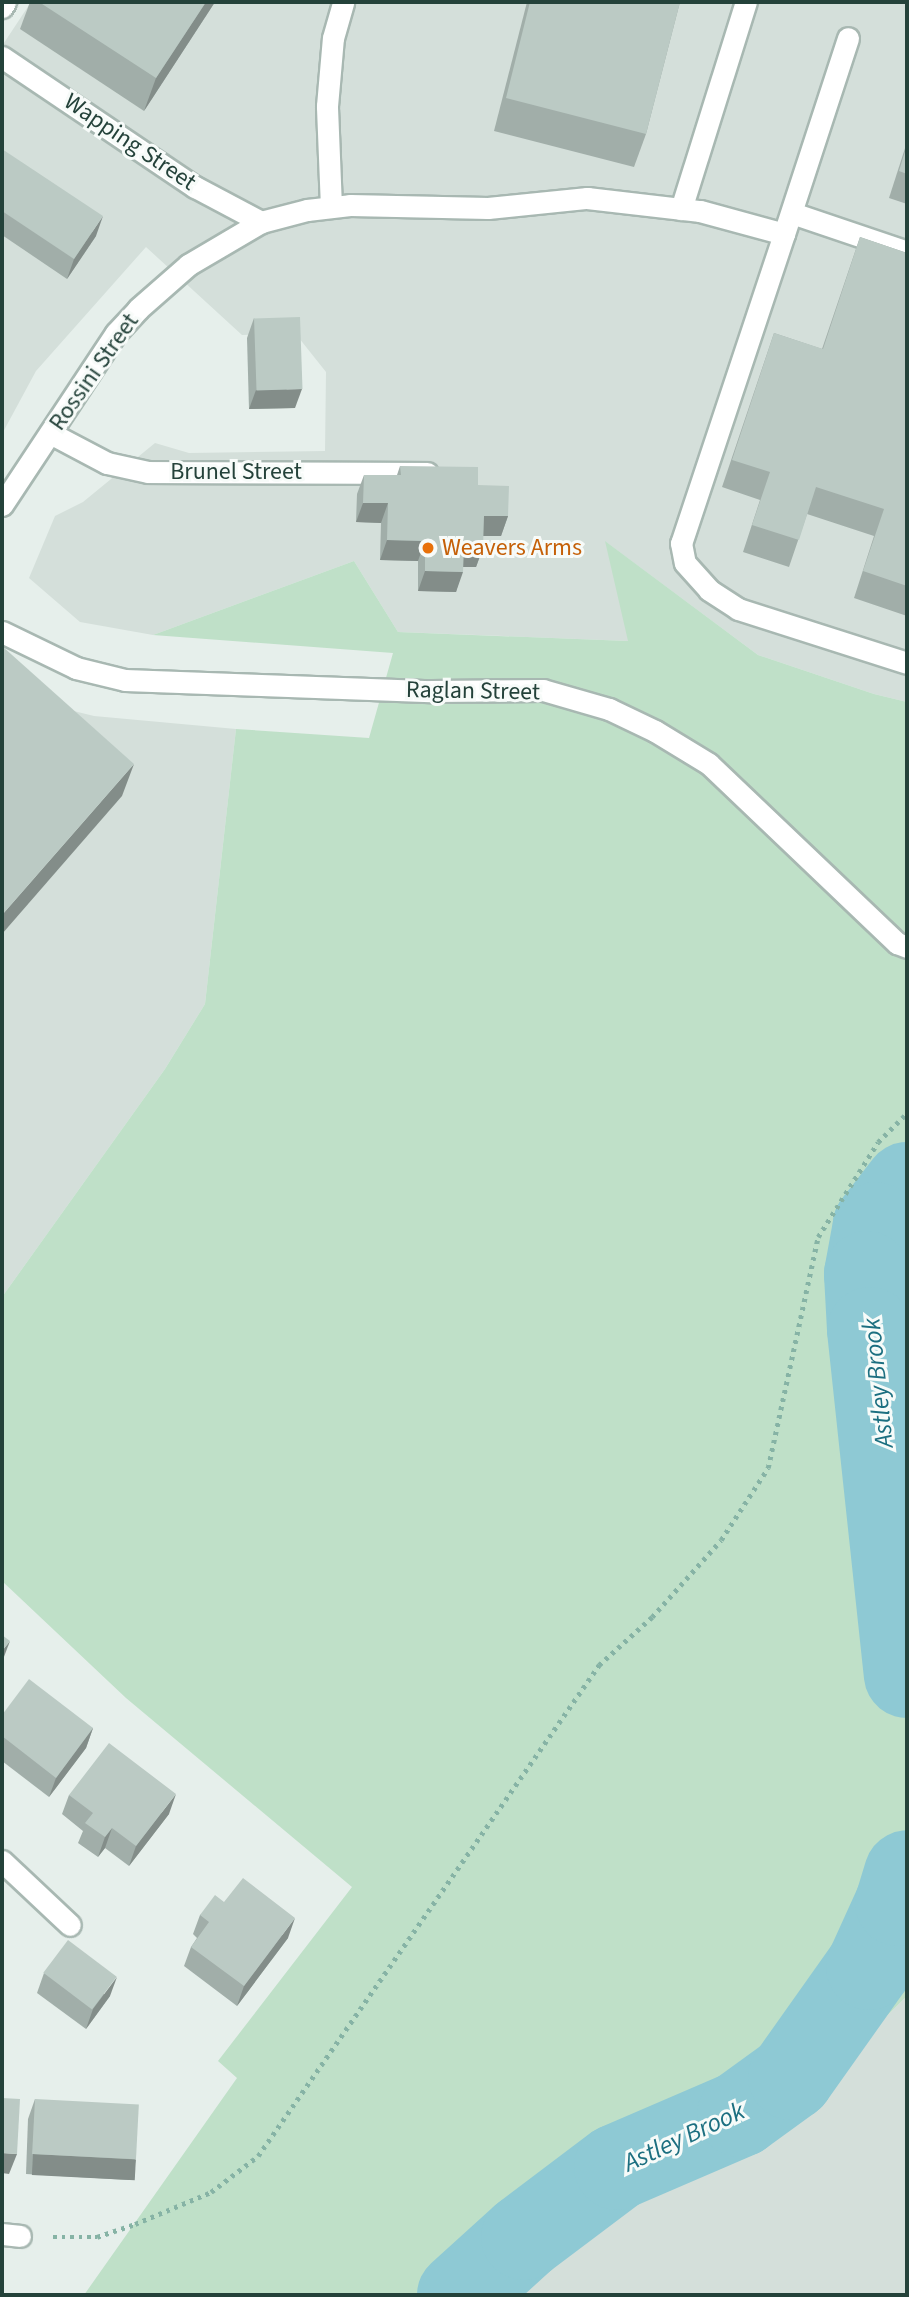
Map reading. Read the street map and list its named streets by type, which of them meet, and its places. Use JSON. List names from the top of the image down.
{
  "streets": {
    "street": [
      "Wapping Street",
      "Rossini Street",
      "Brunel Street",
      "Raglan Street"
    ]
  },
  "crossings": [
    ["Wapping Street", "Rossini Street"],
    ["Rossini Street", "Brunel Street"]
  ],
  "water": ["Astley Brook"],
  "places": ["Weavers Arms"]
}
